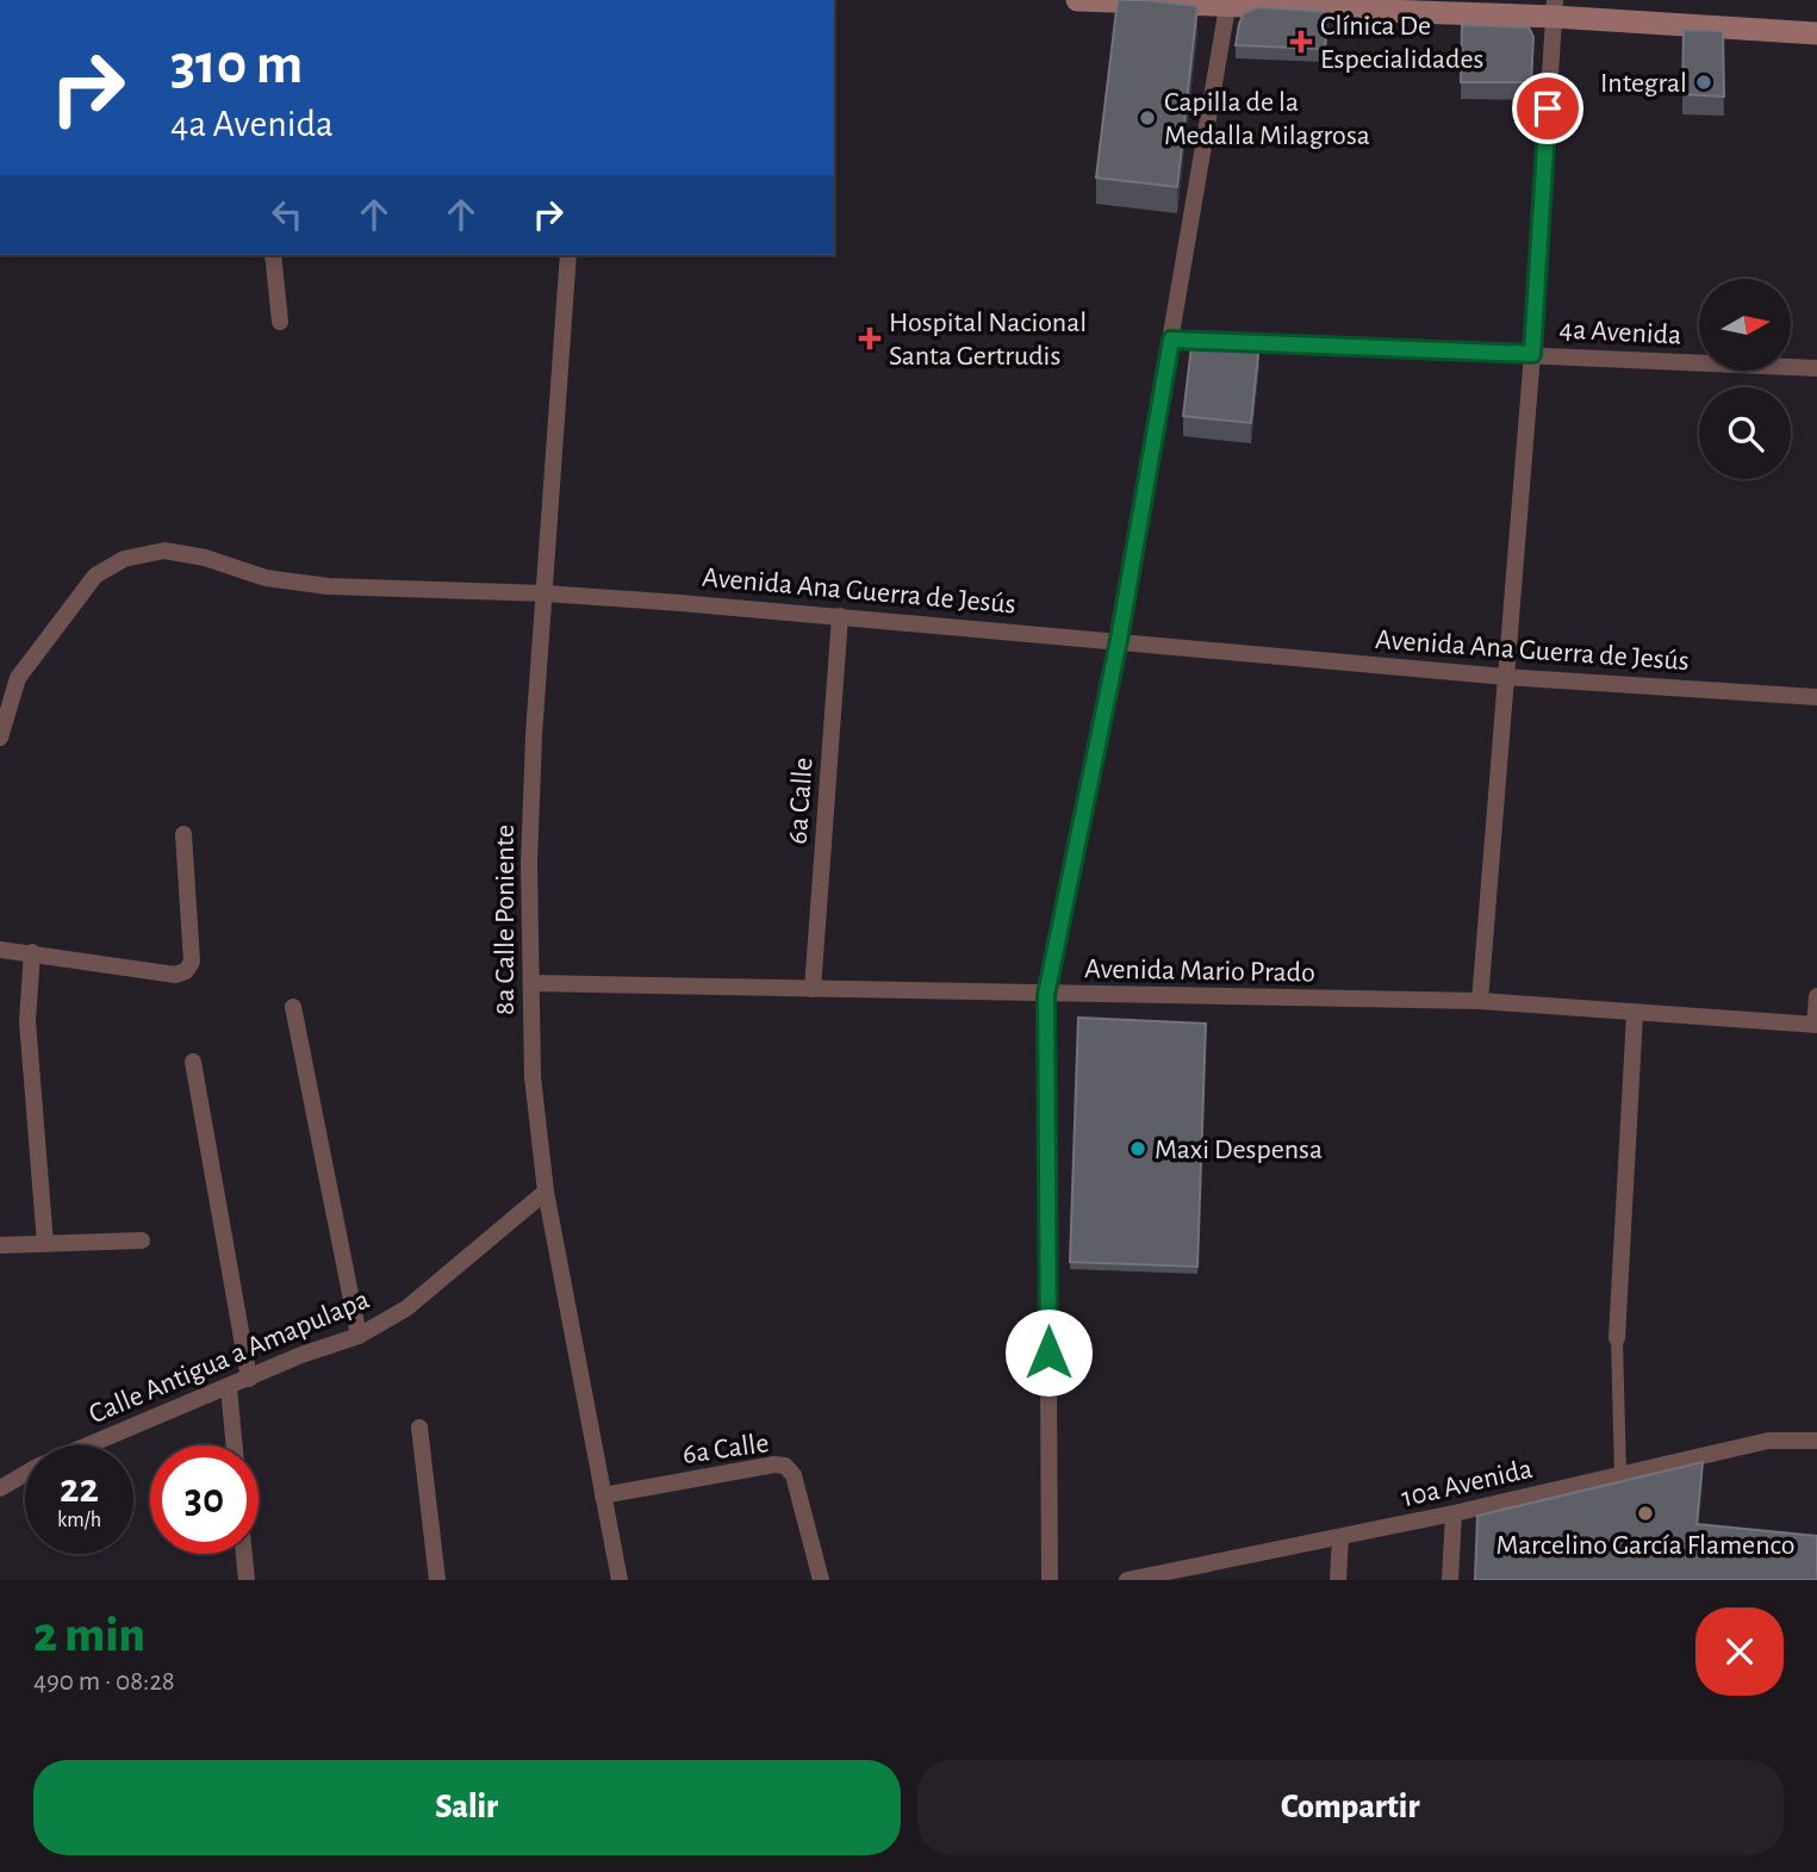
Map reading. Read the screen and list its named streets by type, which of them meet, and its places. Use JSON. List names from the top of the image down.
{
  "streets": {
    "street": [
      "4a Avenida",
      "Avenida Ana Guerra de Jesús",
      "6a Calle",
      "8a Calle Poniente",
      "Avenida Mario Prado",
      "Calle Antigua a Amapulapa",
      "10a Avenida"
    ]
  },
  "crossings": [
    ["Avenida Ana Guerra de Jesús", "6a Calle"],
    ["Avenida Ana Guerra de Jesús", "8a Calle Poniente"],
    ["6a Calle", "8a Calle Poniente"],
    ["6a Calle", "Avenida Mario Prado"],
    ["8a Calle Poniente", "Avenida Mario Prado"],
    ["8a Calle Poniente", "Calle Antigua a Amapulapa"]
  ],
  "places": {
    "health": ["Clínica De Especialidades", "Hospital Nacional Santa Gertrudis"],
    "other": [
      "Integral",
      "Capilla de la Medalla Milagrosa",
      "Maxi Despensa",
      "Marcelino García Flamenco"
    ]
  },
  "north": "right",
  "page": {
    "turn": ["310 m", "4a Avenida"],
    "speed": "22 km/h",
    "limit": "30",
    "heading": ["2 min", "490 m · 08:28"],
    "buttons": ["Salir", "Compartir"]
  }
}
